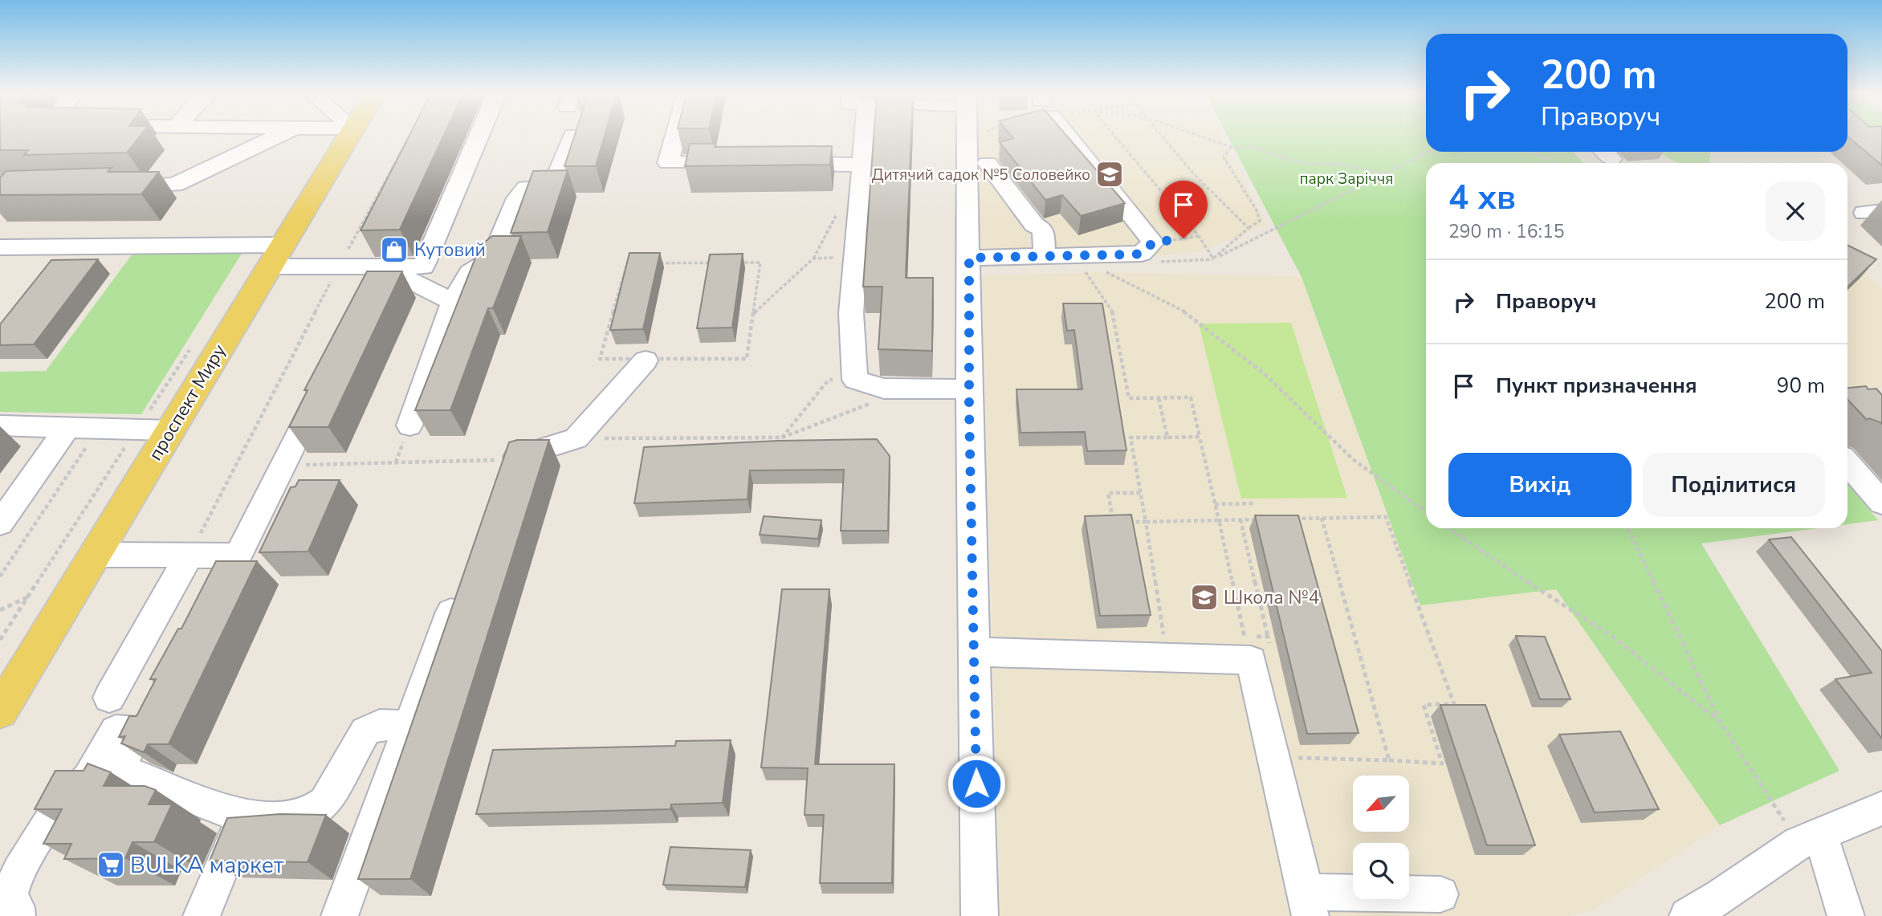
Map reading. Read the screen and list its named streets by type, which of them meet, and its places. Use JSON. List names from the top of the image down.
{
  "streets": {
    "main road": ["проспект Миру"]
  },
  "parks": ["парк Заріччя"],
  "places": {
    "school or university": ["Дитячий садок №5 Соловейко", "Школа №4"],
    "shop": ["Кутовий"],
    "supermarket": ["BULKA маркет"]
  },
  "north": "bottom left",
  "page": {
    "turn": ["200 m", "Праворуч"],
    "heading": ["4 хв", "290 m · 16:15"],
    "list": [
      {
        "name": "Праворуч",
        "value": "200 m"
      },
      {
        "name": "Пункт призначення",
        "value": "90 m"
      }
    ],
    "buttons": ["Вихід", "Поділитися"]
  }
}
